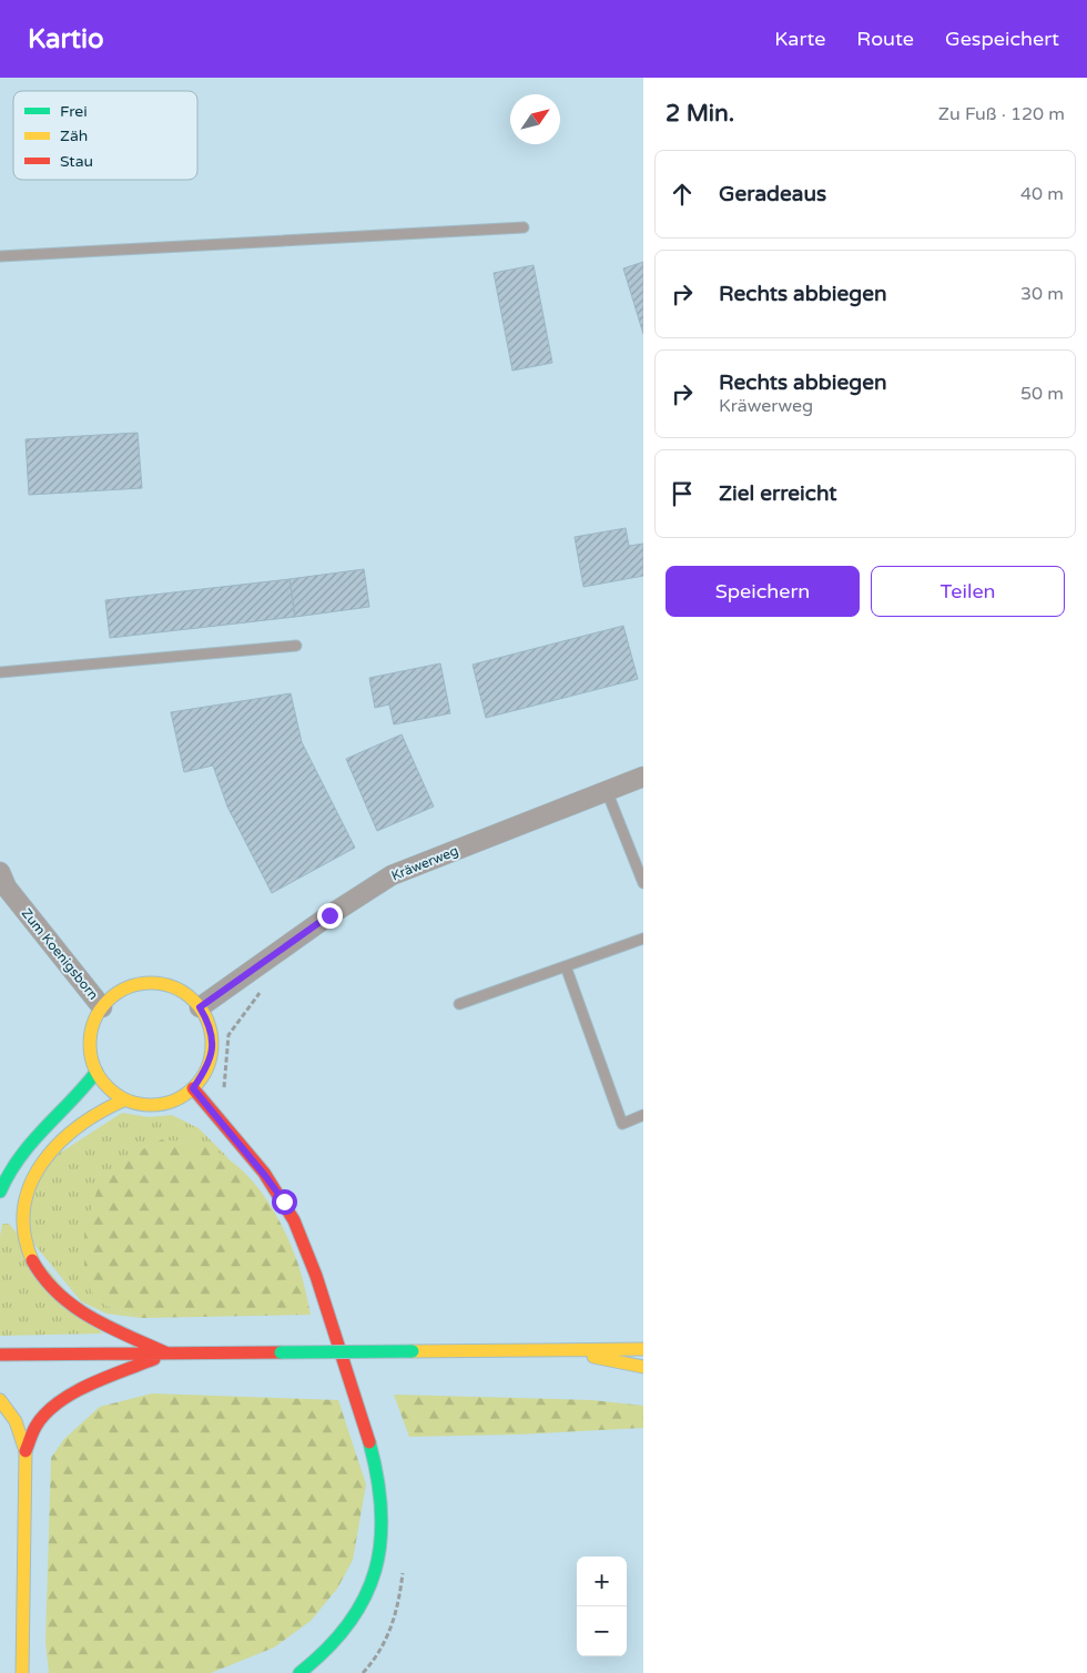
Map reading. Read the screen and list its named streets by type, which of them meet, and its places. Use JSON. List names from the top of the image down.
{
  "streets": {
    "street": ["Kräwerweg", "Zum Koenigsborn"]
  },
  "crossings": [
    ["Kräwerweg", "Zum Koenigsborn"]
  ],
  "legend": ["Frei", "Zäh", "Stau"],
  "north": "top right",
  "page": {
    "header": "Kartio",
    "nav": ["Karte", "Route", "Gespeichert"],
    "heading": ["2 Min.", "Zu Fuß · 120 m"],
    "list": [
      ["Geradeaus", "40 m"],
      ["Rechts abbiegen", "30 m"],
      ["Rechts abbiegen", "Kräwerweg", "50 m"],
      "Ziel erreicht"
    ],
    "buttons": ["Speichern", "Teilen"],
    "map_buttons": ["+", "−"]
  }
}
